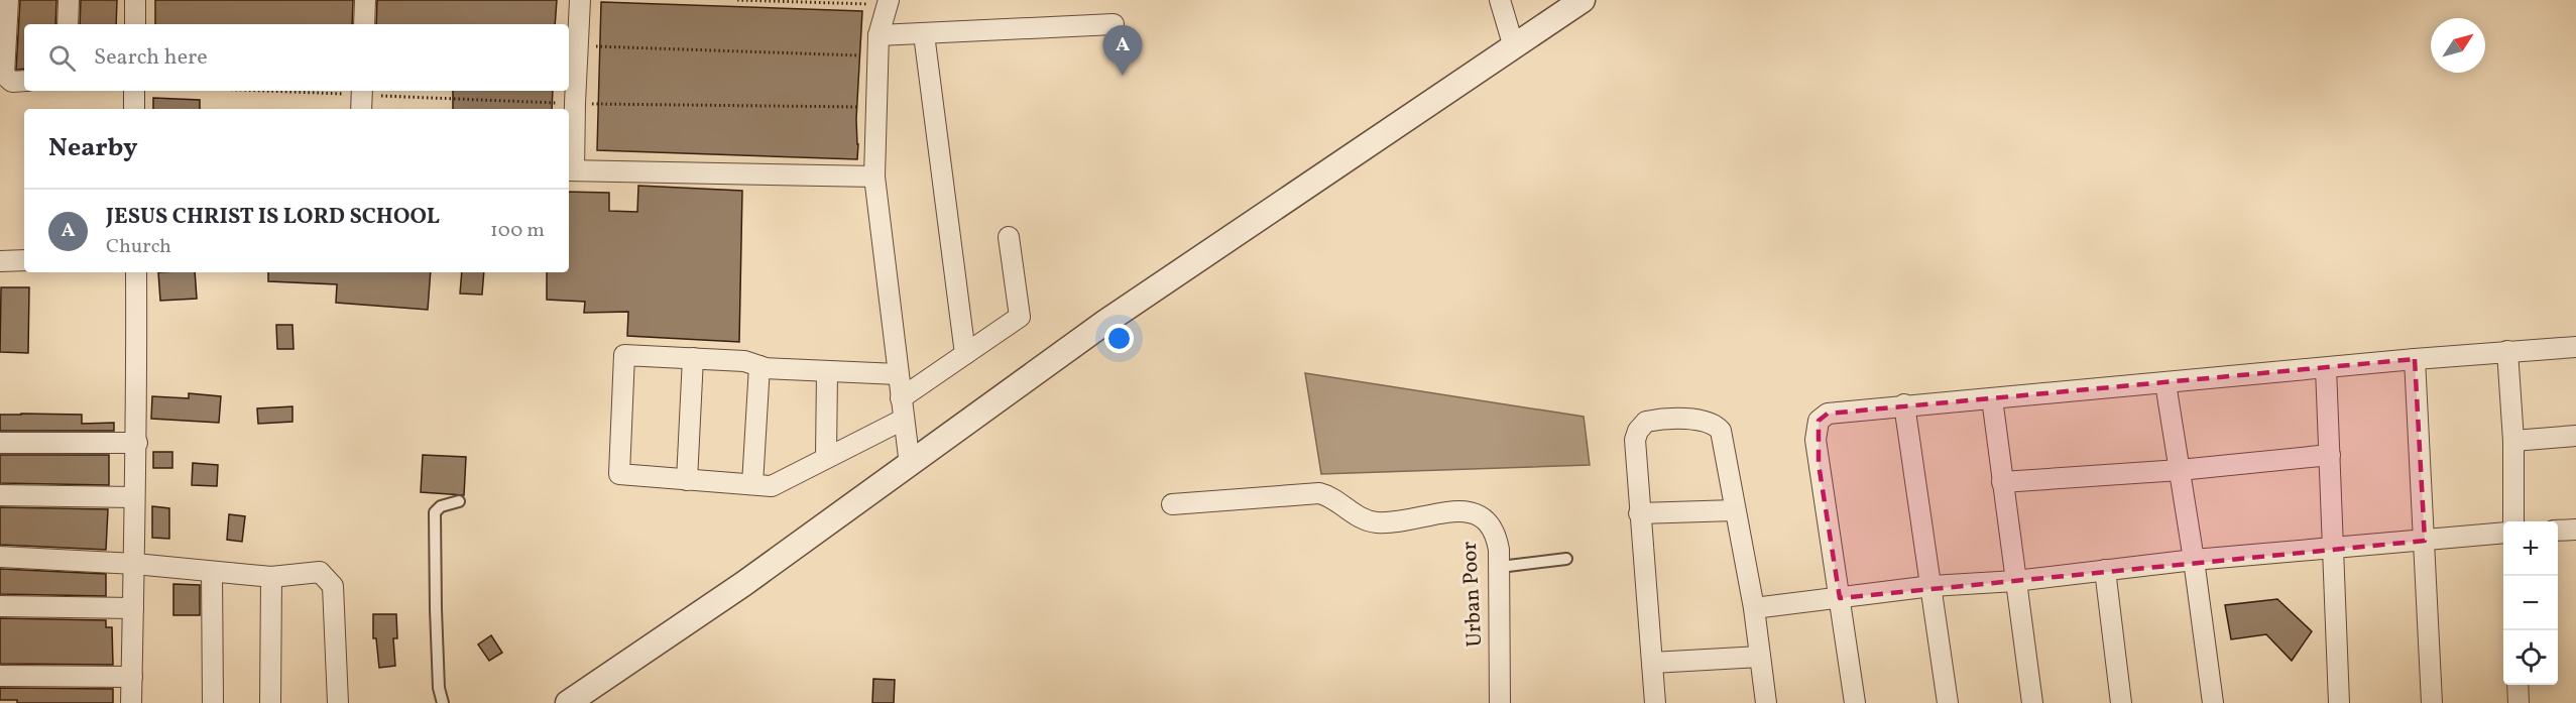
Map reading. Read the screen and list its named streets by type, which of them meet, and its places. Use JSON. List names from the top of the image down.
{
  "streets": {
    "street": ["Urban Poor"]
  },
  "north": "top right",
  "page": {
    "search": "Search here",
    "pins": "A",
    "heading": "Nearby",
    "list": [
      {
        "mark": "A",
        "name": "JESUS CHRIST IS LORD SCHOOL",
        "note": "Church",
        "value": "100 m"
      }
    ],
    "map_buttons": ["+", "−"]
  }
}
